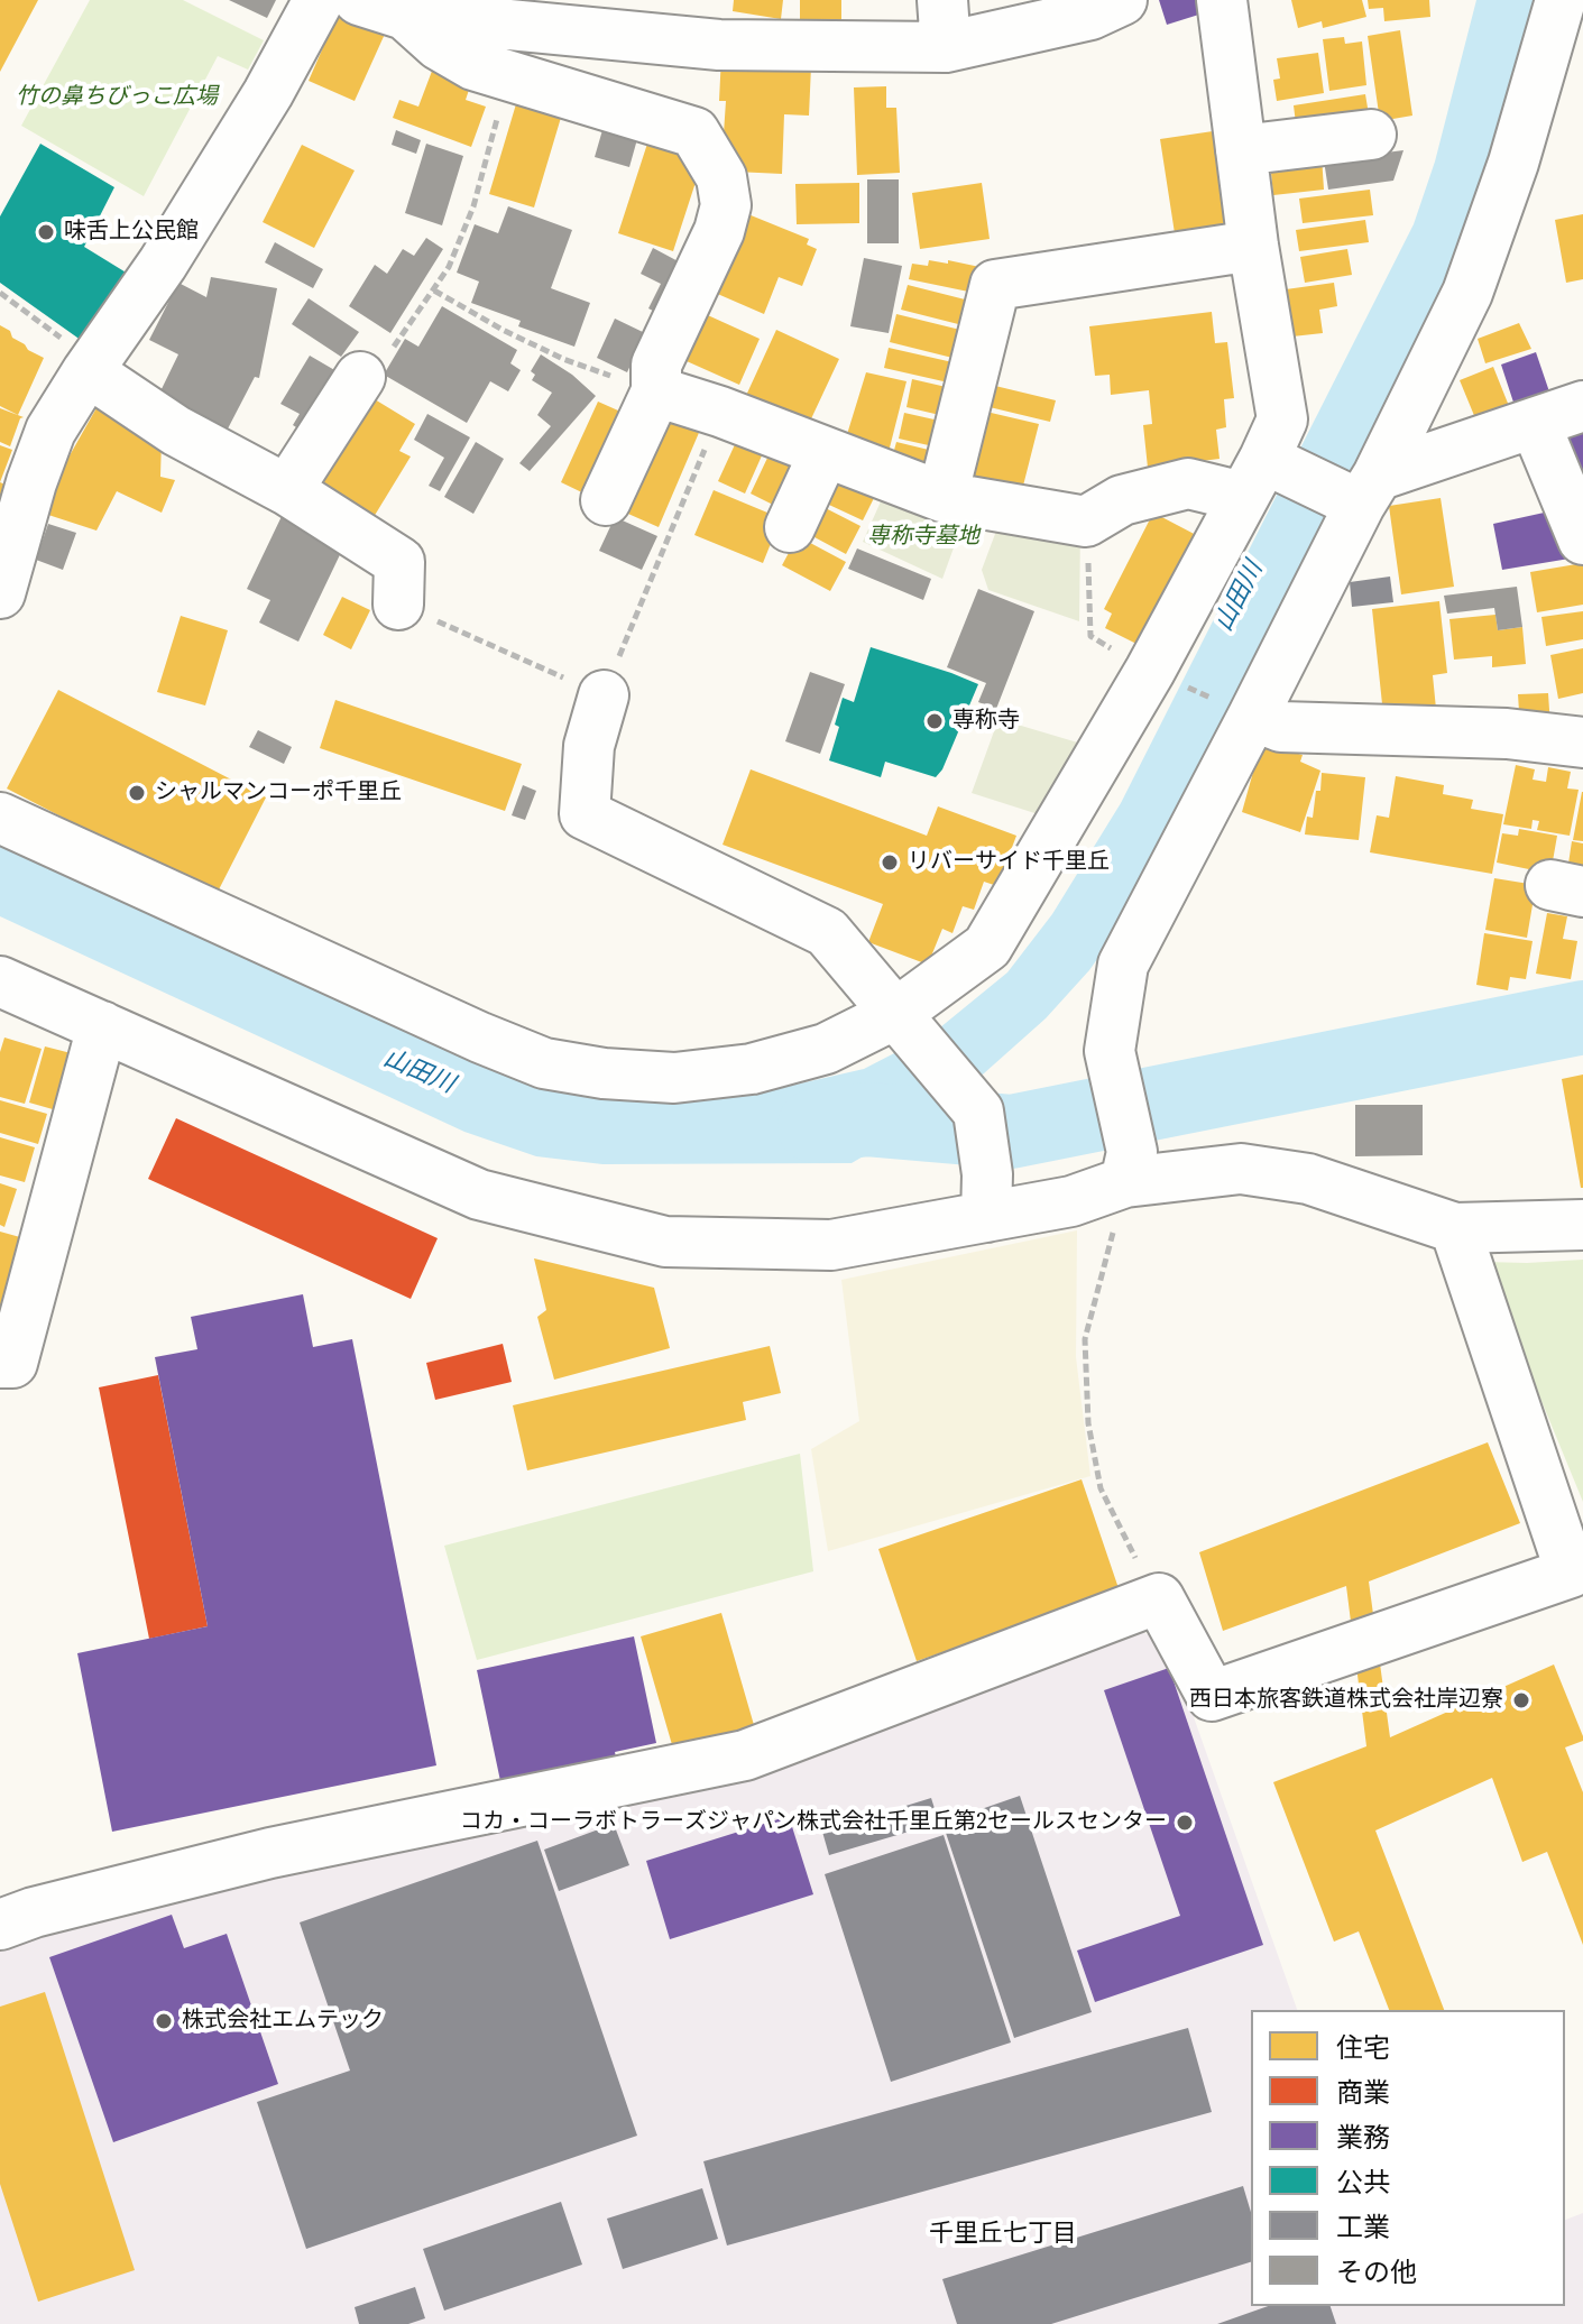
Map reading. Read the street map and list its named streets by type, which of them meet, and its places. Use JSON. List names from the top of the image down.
{
  "districts": ["千里丘七丁目"],
  "water": ["山田川"],
  "parks": ["竹の鼻ちびっこ広場", "専称寺墓地"],
  "places": [
    "味舌上公民館",
    "専称寺",
    "シャルマンコーポ千里丘",
    "リバーサイド千里丘",
    "西日本旅客鉄道株式会社岸辺寮",
    "コカ・コーラボトラーズジャパン株式会社千里丘第2セールスセンター",
    "株式会社エムテック"
  ],
  "legend": [
    "住宅",
    "商業",
    "業務",
    "公共",
    "工業",
    "その他"
  ]
}
